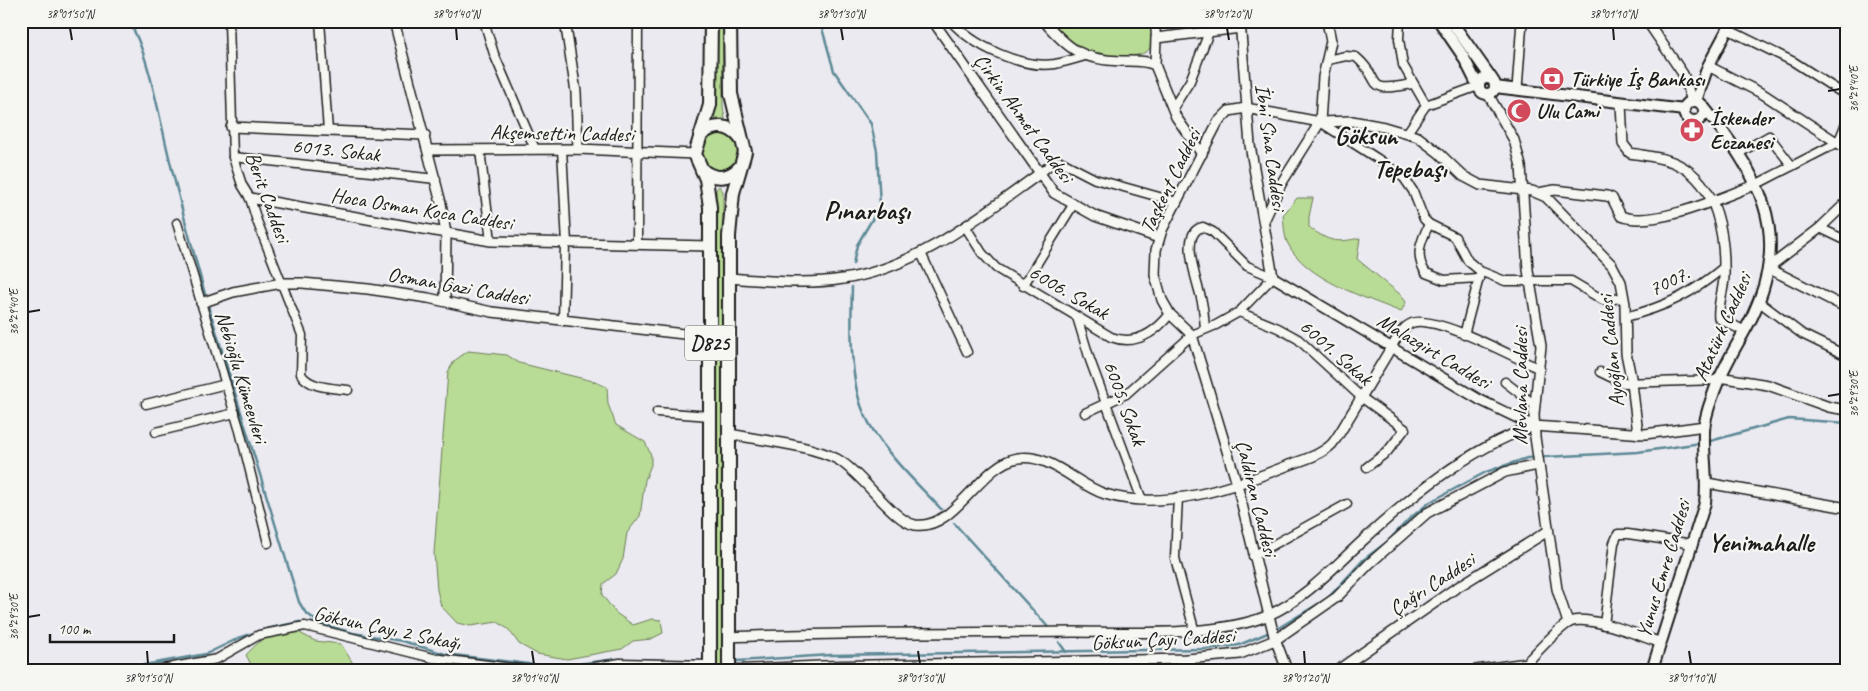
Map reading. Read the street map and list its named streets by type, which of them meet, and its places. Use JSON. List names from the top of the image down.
{
  "streets": {
    "highway": ["D825"],
    "main road": ["Atatürk Caddesi", "Yunus Emre Caddesi"],
    "street": [
      "Çirkin Ahmet Caddesi",
      "Akşemsettin Caddesi",
      "İbni Sina Caddesi",
      "6013. Sokak",
      "Taşkent Caddesi",
      "Berit Caddesi",
      "Hoca Osman Koca Caddesi",
      "7007.",
      "Osman Gazi Caddesi",
      "6006. Sokak",
      "Malazgirt Caddesi",
      "Ayoğlan Caddesi",
      "6001. Sokak",
      "Nebioğlu Kümeevleri",
      "Mevlana Caddesi",
      "6005. Sokak",
      "Çaldıran Caddesi",
      "Çağrı Caddesi",
      "Göksun Çayı 2 Sokağı",
      "Göksun Çayı Caddesi"
    ]
  },
  "crossings": [
    ["Çirkin Ahmet Caddesi", "Taşkent Caddesi"],
    ["Akşemsettin Caddesi", "D825"],
    ["İbni Sina Caddesi", "Taşkent Caddesi"],
    ["İbni Sina Caddesi", "Malazgirt Caddesi"],
    ["İbni Sina Caddesi", "Ayoğlan Caddesi"],
    ["6013. Sokak", "Berit Caddesi"],
    ["Taşkent Caddesi", "6006. Sokak"],
    ["Taşkent Caddesi", "Ayoğlan Caddesi"],
    ["Taşkent Caddesi", "Çaldıran Caddesi"],
    ["Berit Caddesi", "Hoca Osman Koca Caddesi"],
    ["Berit Caddesi", "Osman Gazi Caddesi"],
    ["Hoca Osman Koca Caddesi", "D825"],
    ["7007.", "Ayoğlan Caddesi"],
    ["Osman Gazi Caddesi", "D825"],
    ["Osman Gazi Caddesi", "Nebioğlu Kümeevleri"],
    ["6006. Sokak", "6005. Sokak"],
    ["Atatürk Caddesi", "Malazgirt Caddesi"],
    ["Atatürk Caddesi", "Mevlana Caddesi"],
    ["Atatürk Caddesi", "Yunus Emre Caddesi"],
    ["D825", "Göksun Çayı Caddesi"],
    ["Malazgirt Caddesi", "Ayoğlan Caddesi"],
    ["Malazgirt Caddesi", "Mevlana Caddesi"],
    ["Malazgirt Caddesi", "Göksun Çayı Caddesi"],
    ["Ayoğlan Caddesi", "Mevlana Caddesi"],
    ["Mevlana Caddesi", "Çağrı Caddesi"],
    ["Mevlana Caddesi", "Göksun Çayı Caddesi"],
    ["Çaldıran Caddesi", "Göksun Çayı Caddesi"]
  ],
  "districts": [
    "Göksun",
    "Tepebaşı",
    "Pınarbaşı",
    "Yenimahalle"
  ],
  "places": {
    "bank": ["Türkiye İş Bankası"],
    "mosque": ["Ulu Cami"],
    "pharmacy": ["İskender Eczanesi"]
  },
  "scale_bar": "100 m",
  "coordinates": [
    "38°01'50\"N",
    "38°01'40\"N",
    "38°01'30\"N",
    "38°01'20\"N",
    "38°01'10\"N",
    "36°29'40\"E",
    "36°29'30\"E"
  ]
}
